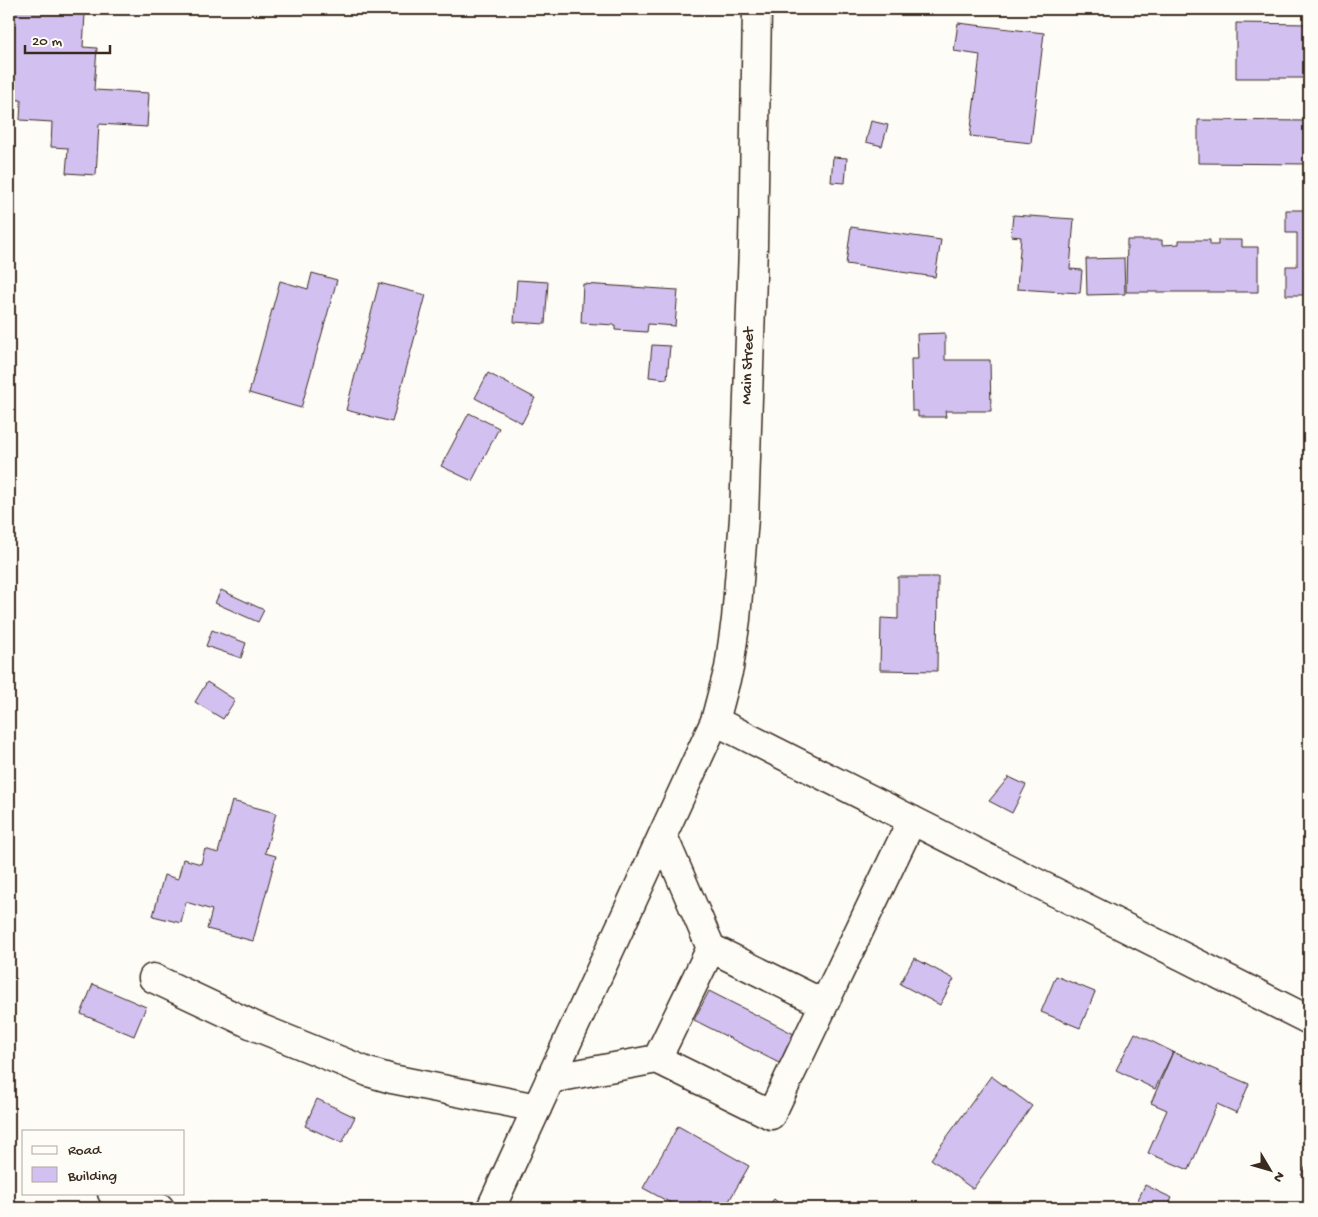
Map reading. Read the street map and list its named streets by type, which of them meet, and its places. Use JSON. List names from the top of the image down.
{
  "streets": {
    "main road": ["Main Street"]
  },
  "legend": ["Road", "Building"],
  "scale_bar": "20 m",
  "north": "bottom right"
}
